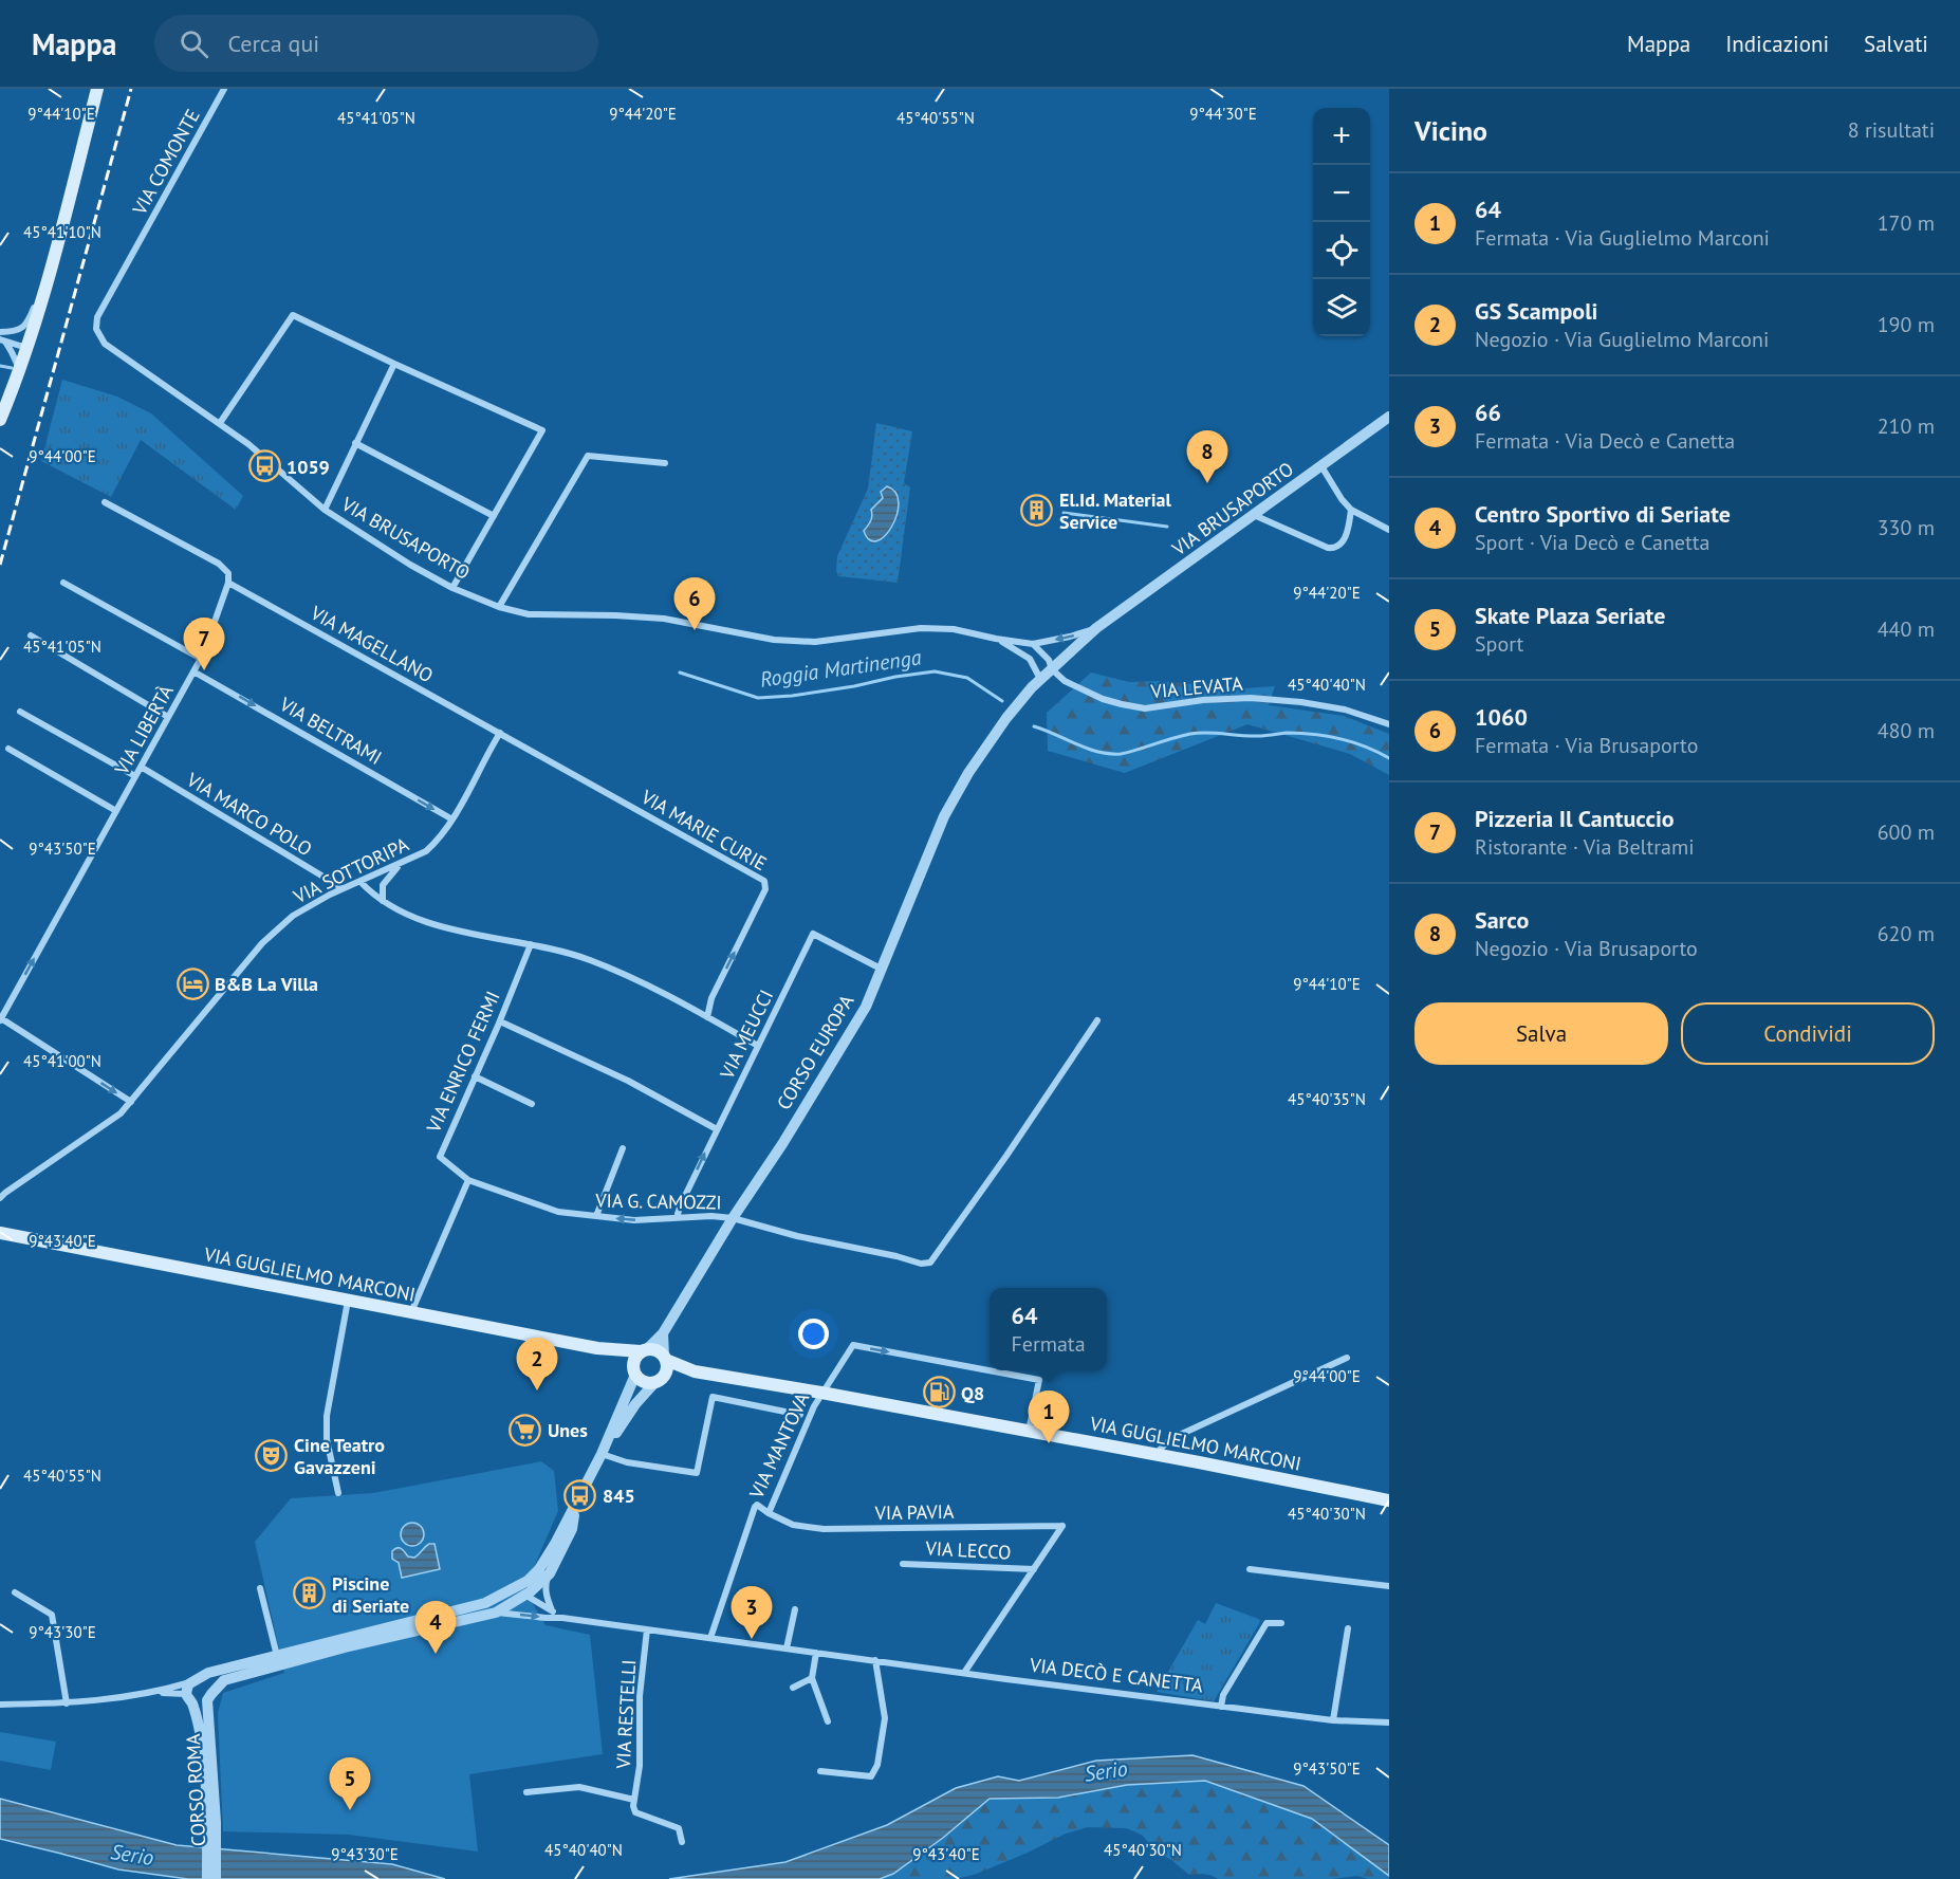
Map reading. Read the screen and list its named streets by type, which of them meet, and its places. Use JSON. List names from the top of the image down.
{
  "streets": {
    "main road": ["CORSO EUROPA", "VIA GUGLIELMO MARCONI"],
    "street": [
      "VIA COMONTE",
      "VIA BRUSAPORTO",
      "VIA MAGELLANO",
      "VIA LEVATA",
      "VIA LIBERTÀ",
      "VIA BELTRAMI",
      "VIA MARCO POLO",
      "VIA MARIE CURIE",
      "VIA SOTTORIPA",
      "VIA MEUCCI",
      "VIA ENRICO FERMI",
      "VIA G. CAMOZZI",
      "VIA MANTOVA",
      "VIA PAVIA",
      "VIA LECCO",
      "VIA DECÒ E CANETTA",
      "VIA RESTELLI",
      "CORSO ROMA"
    ]
  },
  "crossings": [
    ["VIA COMONTE", "VIA BRUSAPORTO"],
    ["VIA BRUSAPORTO", "VIA LEVATA"],
    ["VIA BRUSAPORTO", "CORSO EUROPA"],
    ["VIA MAGELLANO", "VIA LIBERTÀ"],
    ["VIA MAGELLANO", "VIA MARIE CURIE"],
    ["VIA MAGELLANO", "VIA SOTTORIPA"],
    ["VIA LIBERTÀ", "VIA BELTRAMI"],
    ["VIA LIBERTÀ", "VIA MARCO POLO"],
    ["VIA BELTRAMI", "VIA SOTTORIPA"],
    ["VIA MARCO POLO", "VIA SOTTORIPA"],
    ["VIA MARIE CURIE", "VIA SOTTORIPA"],
    ["VIA MEUCCI", "CORSO EUROPA"],
    ["VIA MEUCCI", "VIA G. CAMOZZI"],
    ["CORSO EUROPA", "VIA G. CAMOZZI"],
    ["CORSO EUROPA", "VIA GUGLIELMO MARCONI"],
    ["CORSO EUROPA", "VIA DECÒ E CANETTA"],
    ["VIA ENRICO FERMI", "VIA G. CAMOZZI"],
    ["VIA GUGLIELMO MARCONI", "VIA MANTOVA"],
    ["VIA MANTOVA", "VIA PAVIA"],
    ["VIA MANTOVA", "VIA DECÒ E CANETTA"],
    ["VIA PAVIA", "VIA LECCO"],
    ["VIA LECCO", "VIA DECÒ E CANETTA"],
    ["VIA DECÒ E CANETTA", "VIA RESTELLI"],
    ["VIA DECÒ E CANETTA", "CORSO ROMA"]
  ],
  "one_way": ["VIA LIBERTÀ", "VIA BELTRAMI"],
  "water": ["Roggia Martinenga", "Serio"],
  "places": {
    "bus stop": ["1059", "845"],
    "building": ["El.Id. Material Service", "Piscine di Seriate"],
    "hotel": ["B&B La Villa"],
    "fuel station": ["Q8"],
    "supermarket": ["Unes"],
    "theatre": ["Cine Teatro Gavazzeni"]
  },
  "page": {
    "header": "Mappa",
    "search": "Cerca qui",
    "nav": ["Mappa", "Indicazioni", "Salvati"],
    "heading": ["Vicino", "8 risultati"],
    "map_buttons": ["+", "−"],
    "list": [
      {
        "mark": "1",
        "name": "64",
        "note": "Fermata · Via Guglielmo Marconi",
        "value": "170 m"
      },
      {
        "mark": "2",
        "name": "GS Scampoli",
        "note": "Negozio · Via Guglielmo Marconi",
        "value": "190 m"
      },
      {
        "mark": "3",
        "name": "66",
        "note": "Fermata · Via Decò e Canetta",
        "value": "210 m"
      },
      {
        "mark": "4",
        "name": "Centro Sportivo di Seriate",
        "note": "Sport · Via Decò e Canetta",
        "value": "330 m"
      },
      {
        "mark": "5",
        "name": "Skate Plaza Seriate",
        "note": "Sport",
        "value": "440 m"
      },
      {
        "mark": "6",
        "name": "1060",
        "note": "Fermata · Via Brusaporto",
        "value": "480 m"
      },
      {
        "mark": "7",
        "name": "Pizzeria Il Cantuccio",
        "note": "Ristorante · Via Beltrami",
        "value": "600 m"
      },
      {
        "mark": "8",
        "name": "Sarco",
        "note": "Negozio · Via Brusaporto",
        "value": "620 m"
      }
    ],
    "pins": [
      "8",
      "6",
      "7",
      "2",
      "1",
      "3",
      "4",
      "5"
    ],
    "buttons": ["Salva", "Condividi"],
    "popup": ["64", "Fermata"]
  },
  "coordinates": [
    "9°44'10\"E",
    "9°44'20\"E",
    "9°44'30\"E",
    "45°41'05\"N",
    "45°40'55\"N",
    "45°41'10\"N",
    "9°44'00\"E",
    "45°40'40\"N",
    "9°43'50\"E",
    "45°41'00\"N",
    "45°40'35\"N",
    "9°43'40\"E",
    "45°40'30\"N",
    "9°43'30\"E"
  ]
}
